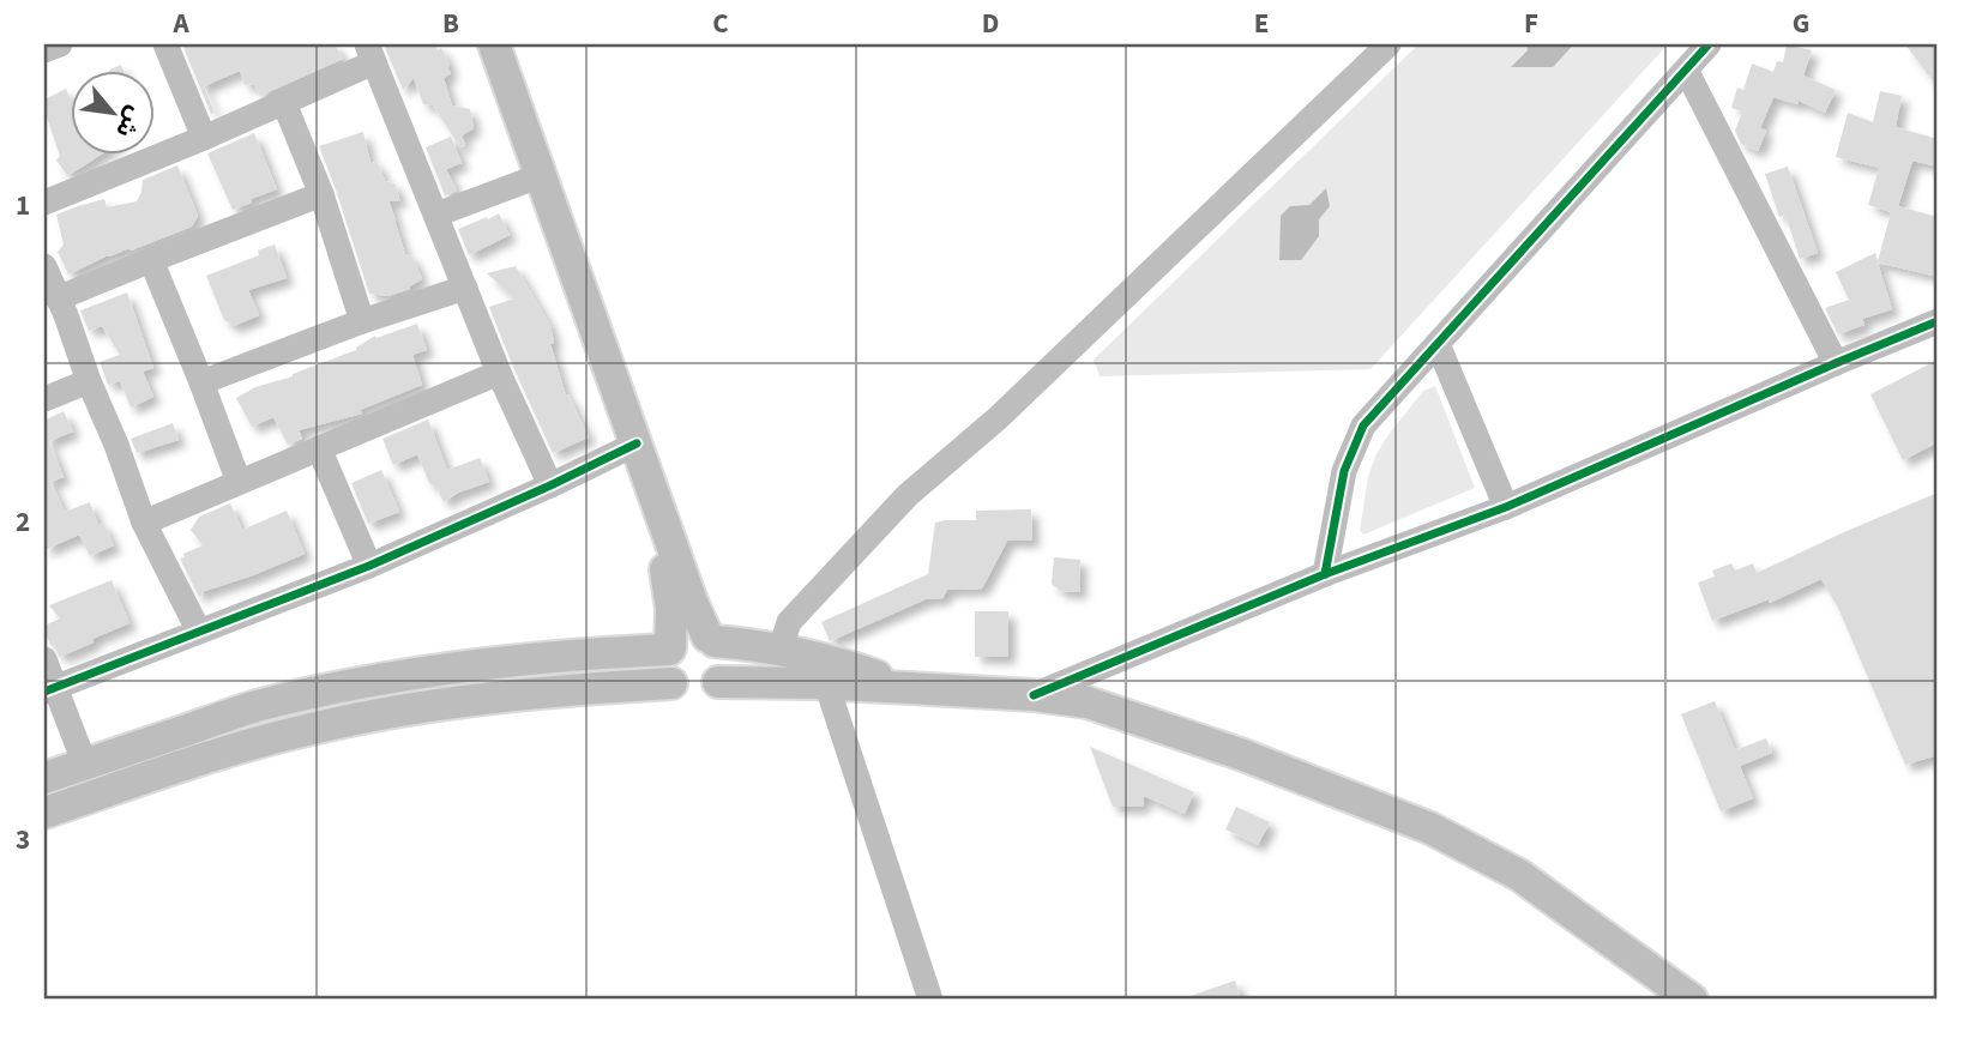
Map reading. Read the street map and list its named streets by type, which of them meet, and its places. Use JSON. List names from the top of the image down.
{
  "north": "bottom right",
  "grid": {
    "columns": [
      "A",
      "B",
      "C",
      "D",
      "E",
      "F",
      "G"
    ],
    "rows": ["1", "2", "3"]
  }
}
